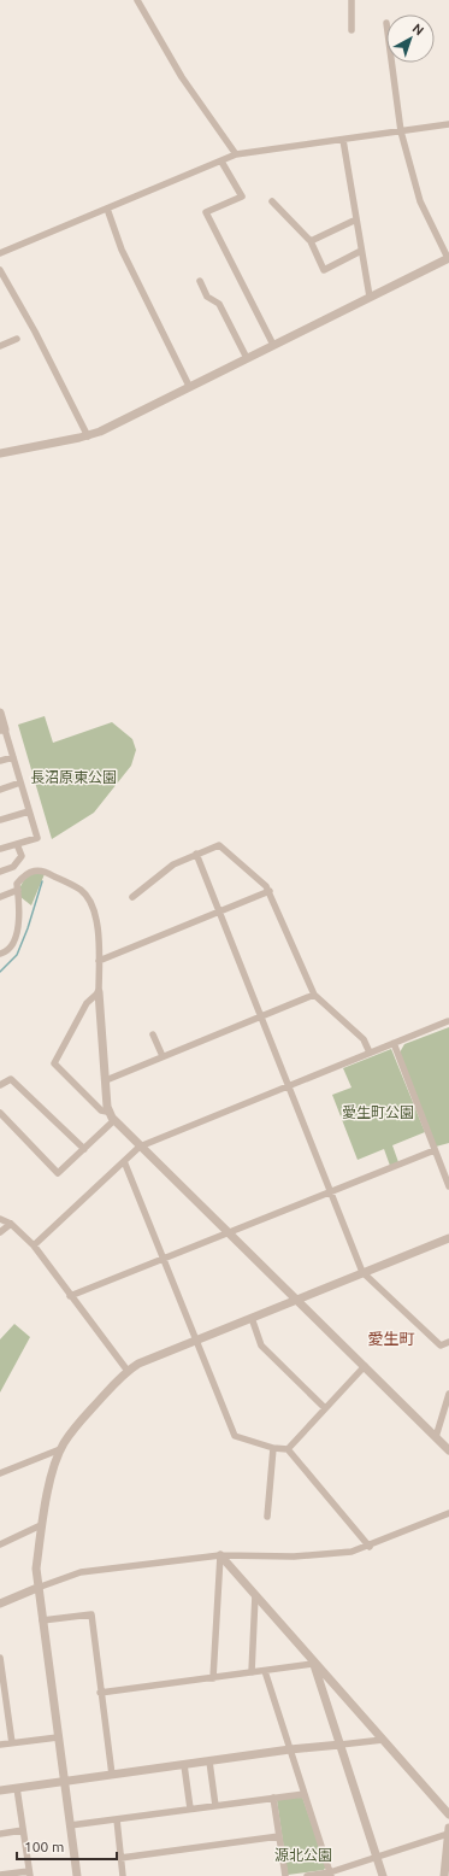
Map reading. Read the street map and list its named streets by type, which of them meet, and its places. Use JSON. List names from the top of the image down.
{
  "districts": ["愛生町"],
  "parks": ["長沼原東公園", "愛生町公園", "源北公園"],
  "scale_bar": "100 m",
  "north": "top right"
}
